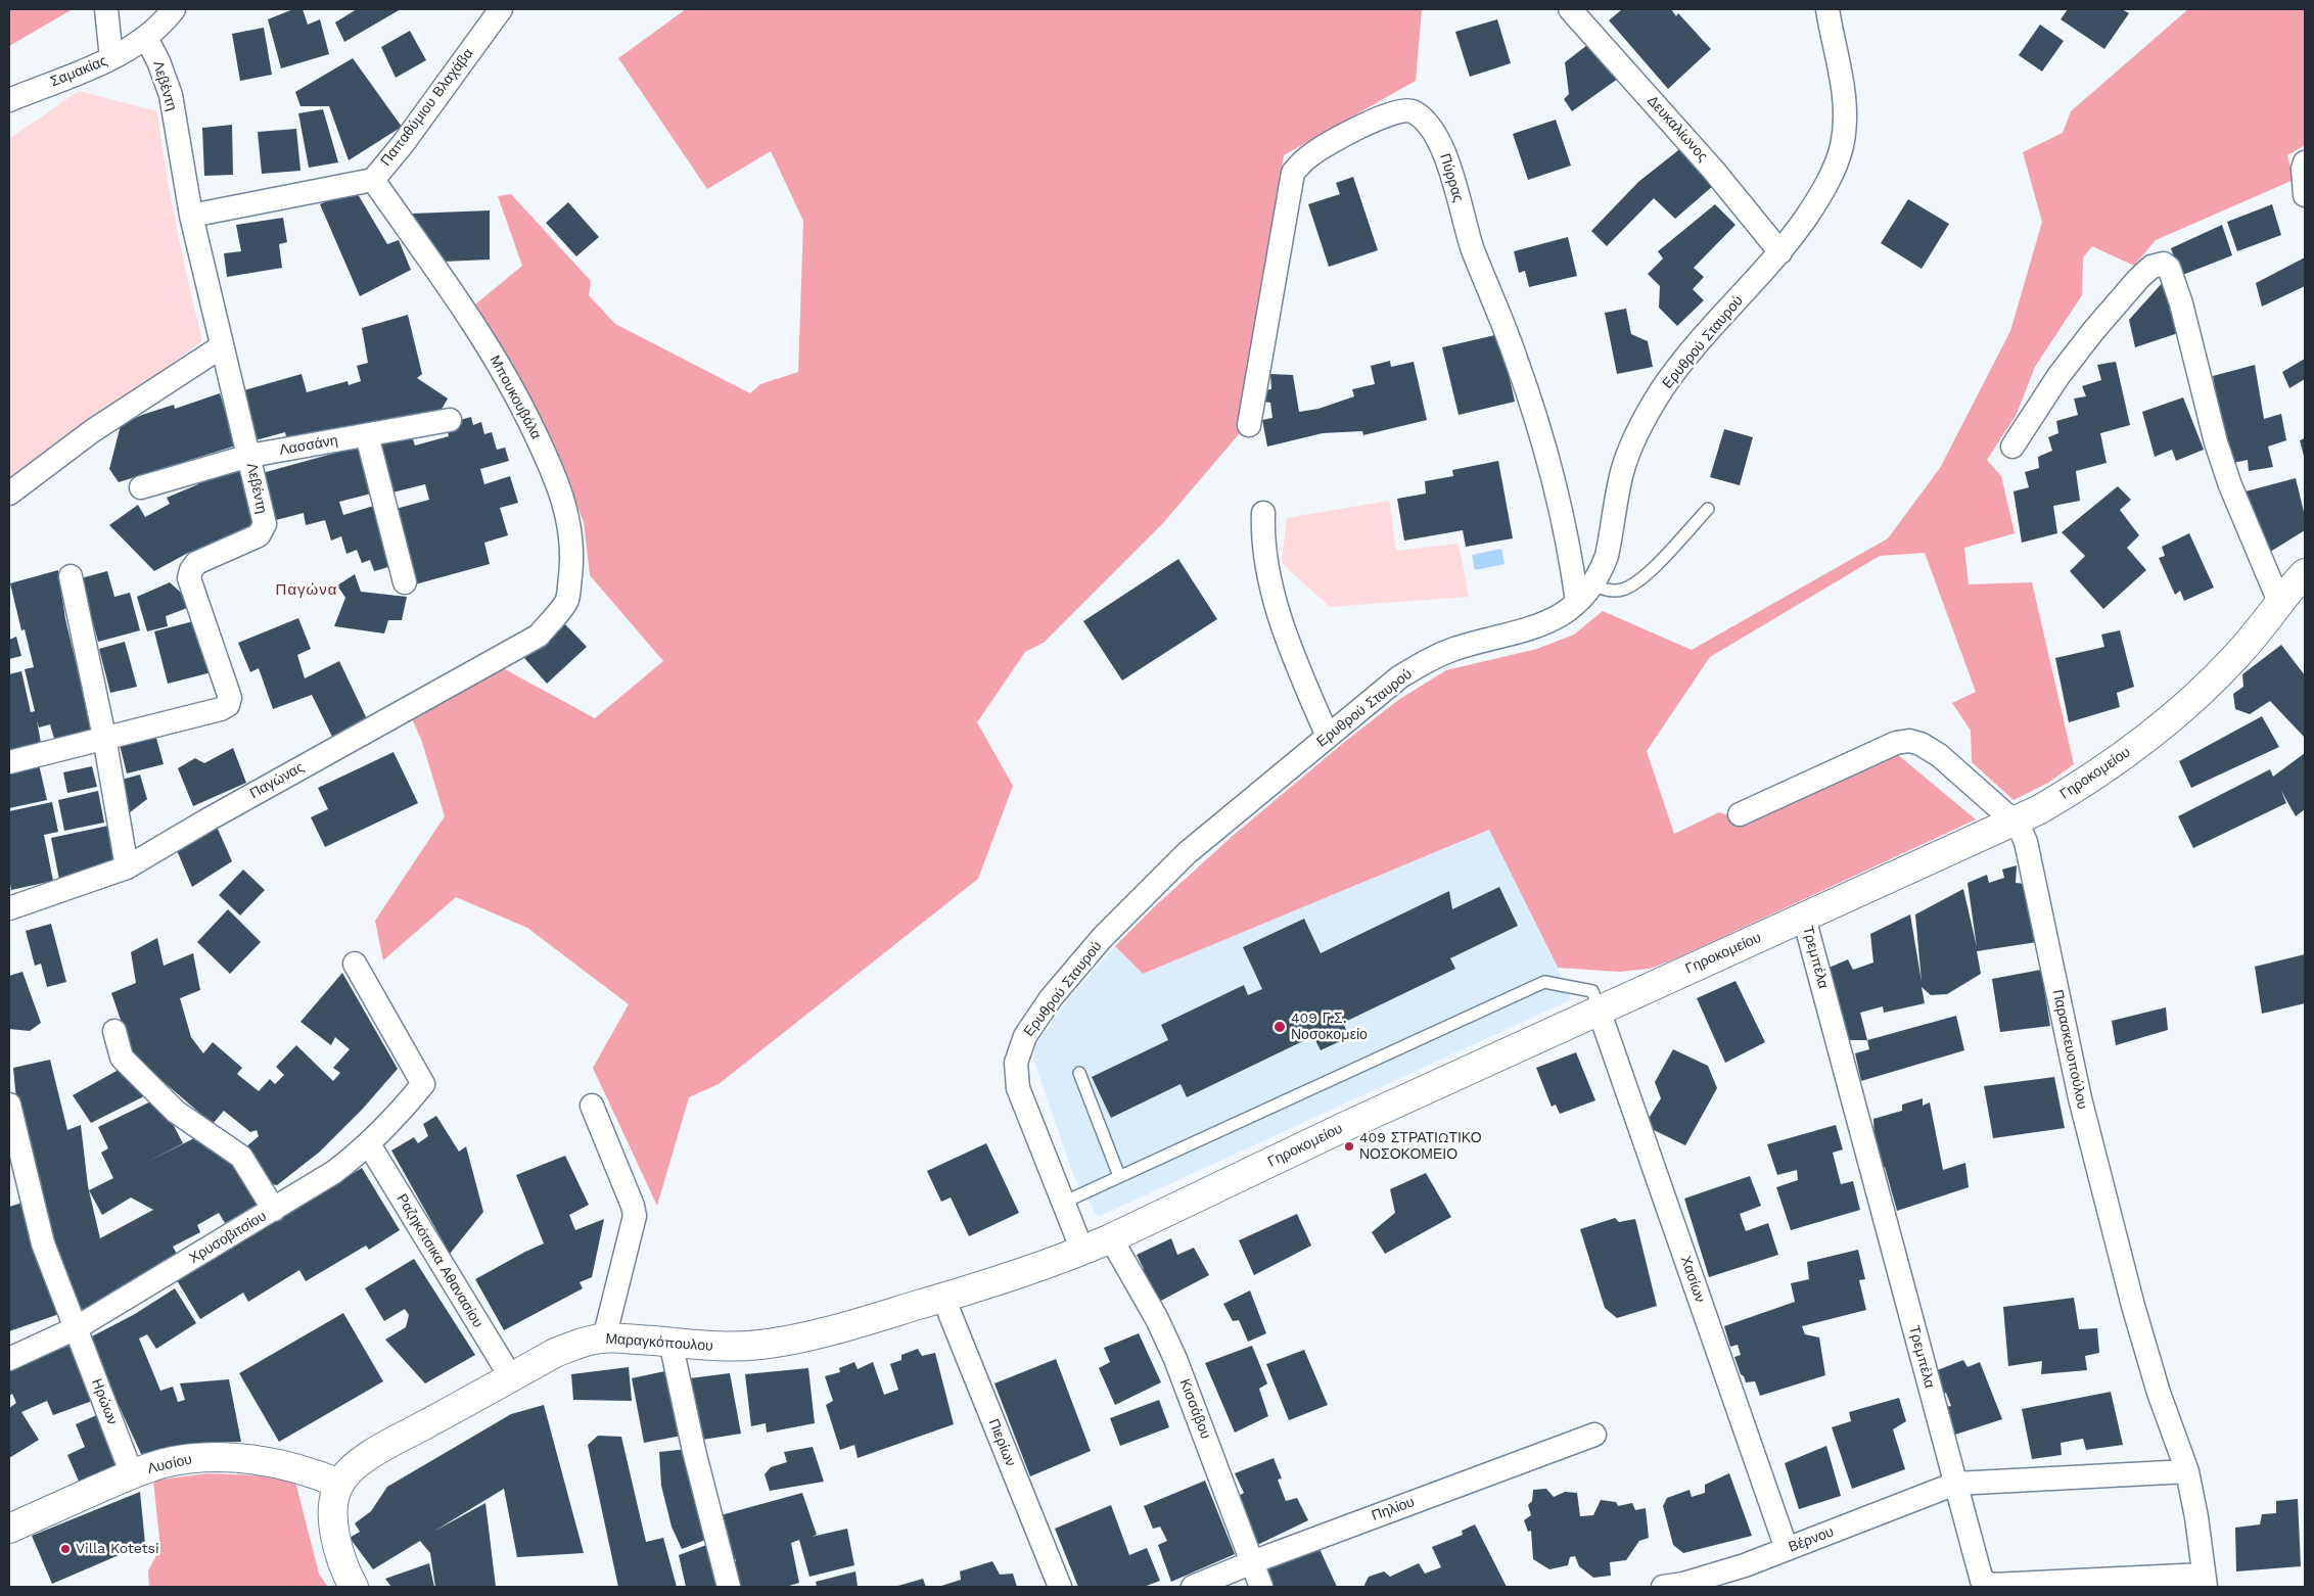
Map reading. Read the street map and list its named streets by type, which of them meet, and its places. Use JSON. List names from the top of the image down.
{
  "streets": {
    "main road": ["Γηροκομείου", "Μαραγκόπουλου", "Λυσίου"],
    "street": [
      "Σαμακίας",
      "Λεβέντη",
      "Παπαθύμιου Βλαχάβα",
      "Δευκαλίωνος",
      "Πύρρας",
      "Ερυθρού Σταυρού",
      "Μπουκουβάλα",
      "Λασσάνη",
      "Παγώνας",
      "Τρεμπέλα",
      "Παρασκευοπούλου",
      "Χρυσοβιτσίου",
      "Ραζηκότσικα Αθανασίου",
      "Χασίων",
      "Ηρώων",
      "Κισσάβου",
      "Πιερίων",
      "Πηλίου",
      "Βέρνου"
    ]
  },
  "crossings": [
    ["Σαμακίας", "Λεβέντη"],
    ["Λεβέντη", "Παπαθύμιου Βλαχάβα"],
    ["Λεβέντη", "Λασσάνη"],
    ["Παπαθύμιου Βλαχάβα", "Μπουκουβάλα"],
    ["Δευκαλίωνος", "Ερυθρού Σταυρού"],
    ["Πύρρας", "Ερυθρού Σταυρού"],
    ["Ερυθρού Σταυρού", "Γηροκομείου"],
    ["Ερυθρού Σταυρού", "Μαραγκόπουλου"],
    ["Μπουκουβάλα", "Παγώνας"],
    ["Γηροκομείου", "Τρεμπέλα"],
    ["Γηροκομείου", "Παρασκευοπούλου"],
    ["Γηροκομείου", "Χασίων"],
    ["Γηροκομείου", "Μαραγκόπουλου"],
    ["Γηροκομείου", "Κισσάβου"],
    ["Τρεμπέλα", "Παρασκευοπούλου"],
    ["Τρεμπέλα", "Βέρνου"],
    ["Παρασκευοπούλου", "Βέρνου"],
    ["Χρυσοβιτσίου", "Ραζηκότσικα Αθανασίου"],
    ["Χρυσοβιτσίου", "Ηρώων"],
    ["Ραζηκότσικα Αθανασίου", "Μαραγκόπουλου"],
    ["Χασίων", "Βέρνου"],
    ["Μαραγκόπουλου", "Πιερίων"],
    ["Μαραγκόπουλου", "Λυσίου"],
    ["Ηρώων", "Λυσίου"],
    ["Κισσάβου", "Πηλίου"]
  ],
  "districts": ["Παγώνα"],
  "places": ["409 Γ.Σ. Νοσοκομείο", "409 ΣΤΡΑΤΙΩΤΙΚΟ ΝΟΣΟΚΟΜΕΙΟ", "Villa Kotetsi"]
}
